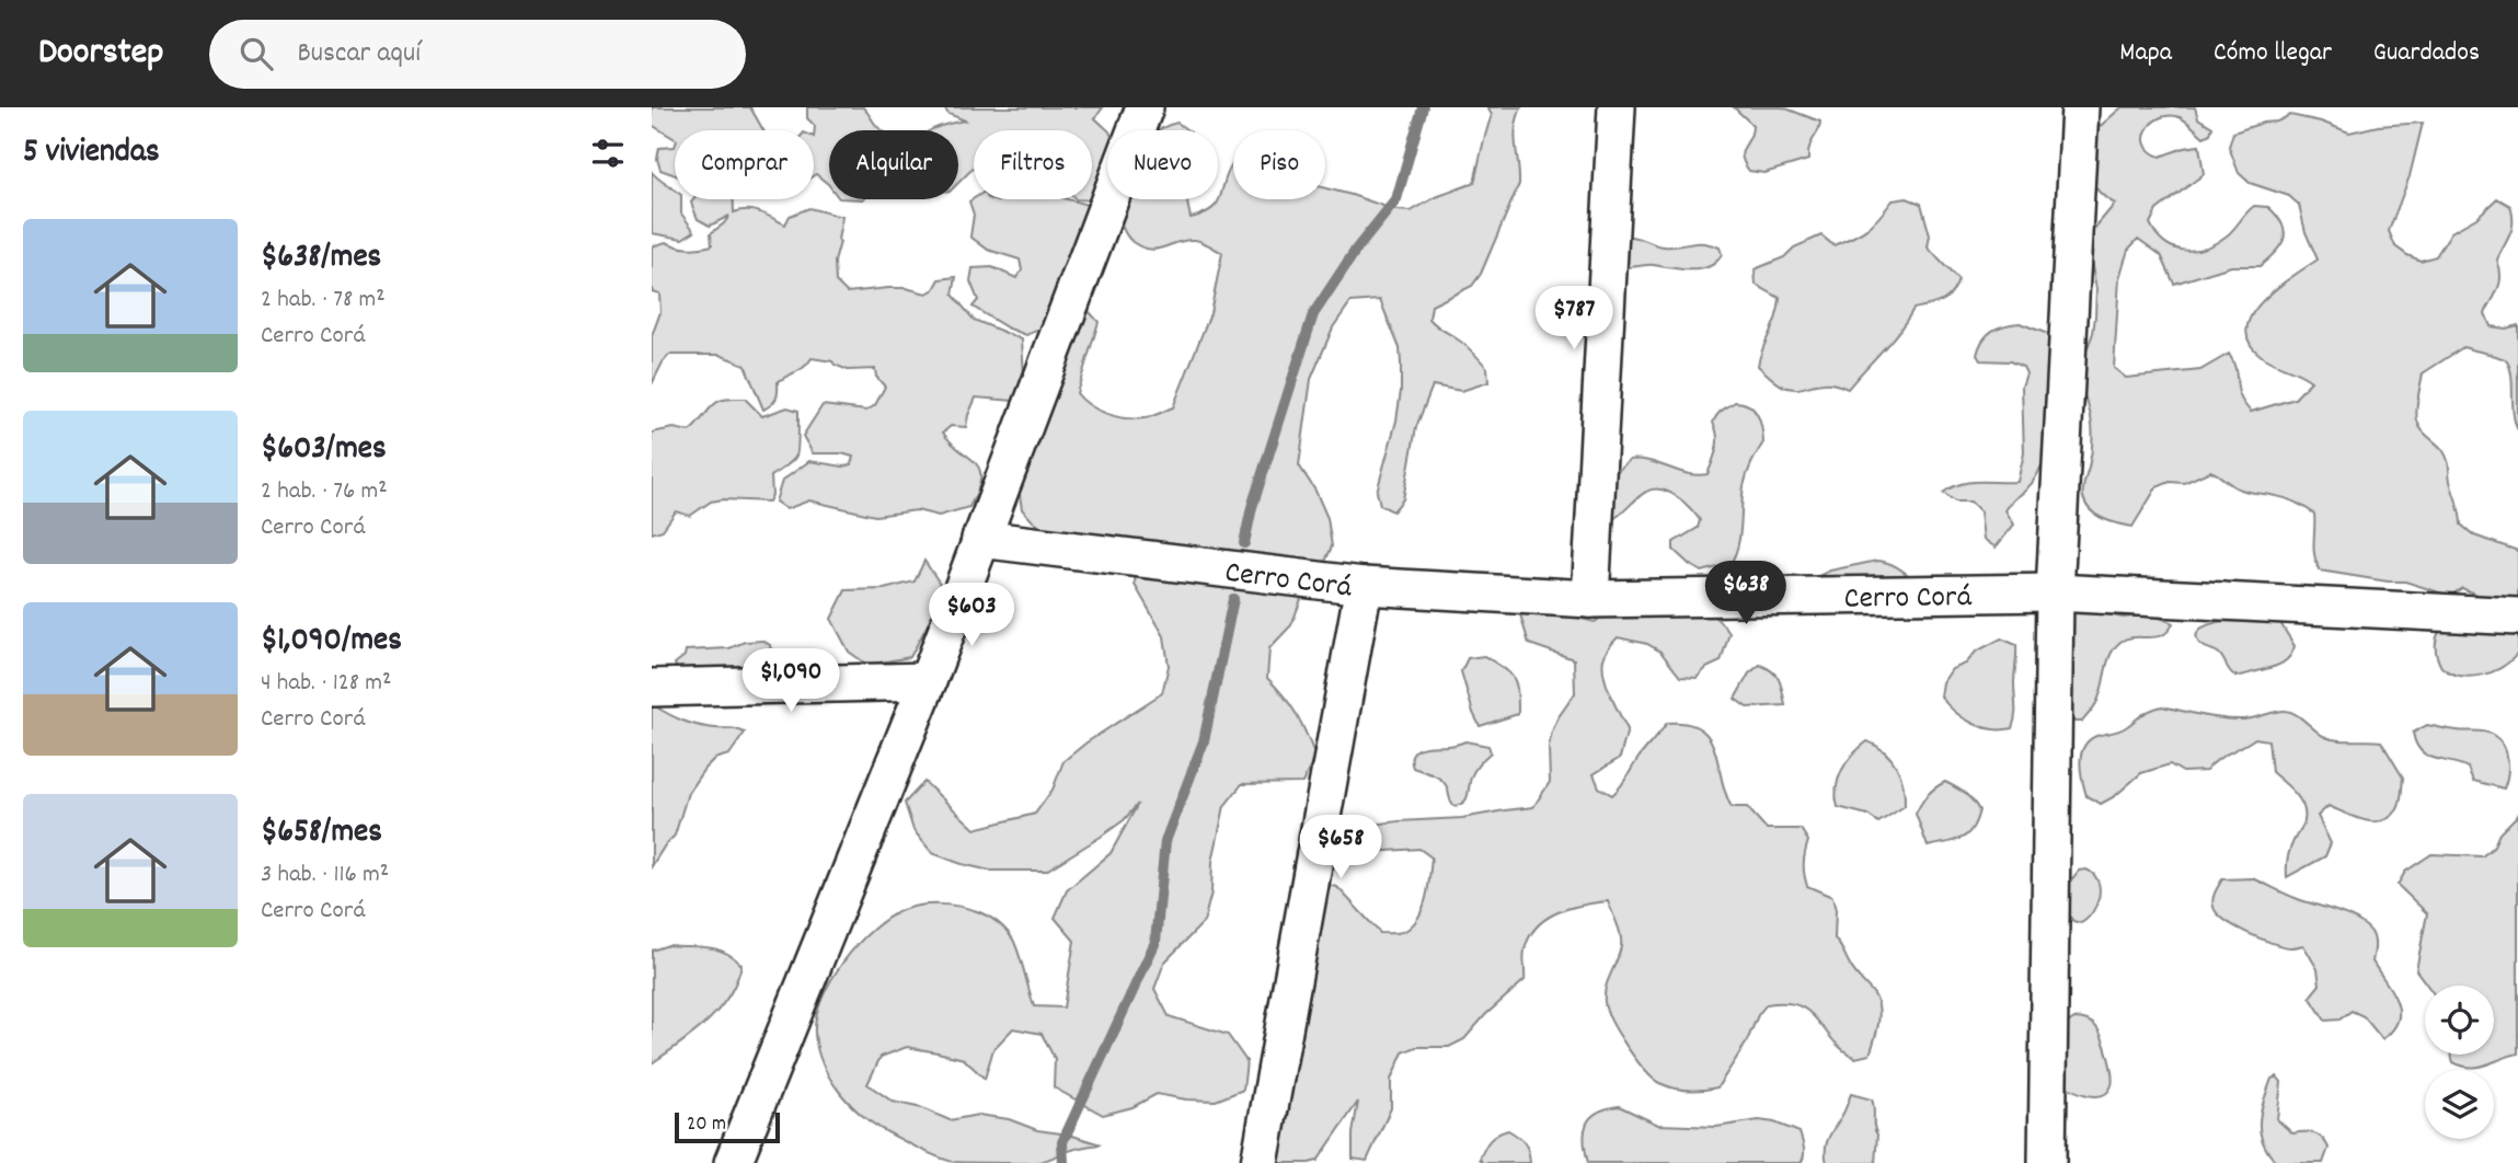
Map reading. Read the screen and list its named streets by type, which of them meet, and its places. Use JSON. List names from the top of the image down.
{
  "streets": {
    "street": ["Cerro Corá"]
  },
  "scale_bar": "20 m",
  "page": {
    "header": "Doorstep",
    "search": "Buscar aquí",
    "nav": ["Mapa", "Cómo llegar", "Guardados"],
    "heading": "5 viviendas",
    "chip": [
      "Comprar",
      "Alquilar",
      "Filtros",
      "Nuevo",
      "Piso"
    ],
    "list": [
      {
        "name": "$638/mes",
        "note": "2 hab. · 78 m² · Cerro Corá"
      },
      {
        "name": "$603/mes",
        "note": "2 hab. · 76 m² · Cerro Corá"
      },
      {
        "name": "$1,090/mes",
        "note": "4 hab. · 128 m² · Cerro Corá"
      },
      {
        "name": "$658/mes",
        "note": "3 hab. · 116 m² · Cerro Corá"
      }
    ],
    "price": [
      "$787",
      "$638",
      "$603",
      "$1,090",
      "$658"
    ],
    "scale": "20 m"
  }
}
